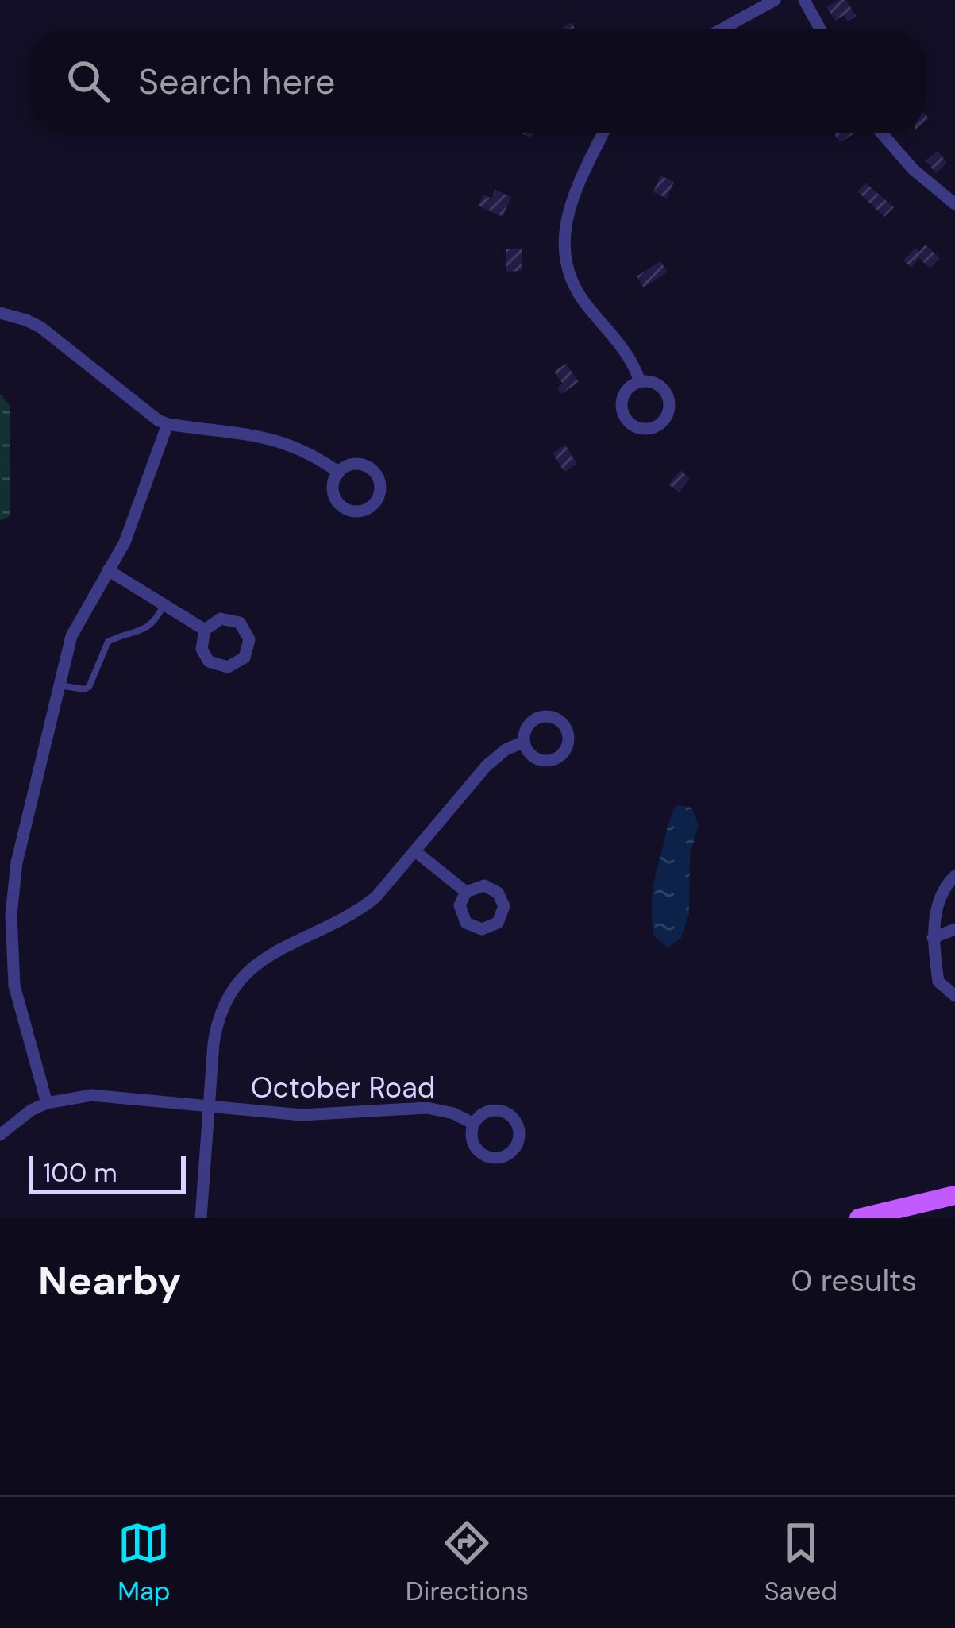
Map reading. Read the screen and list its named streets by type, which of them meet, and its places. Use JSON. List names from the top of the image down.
{
  "streets": {
    "street": ["October Road"]
  },
  "scale_bar": "100 m",
  "page": {
    "search": "Search here",
    "scale": "100 m",
    "heading": ["Nearby", "0 results"],
    "nav": ["Map", "Directions", "Saved"]
  }
}
